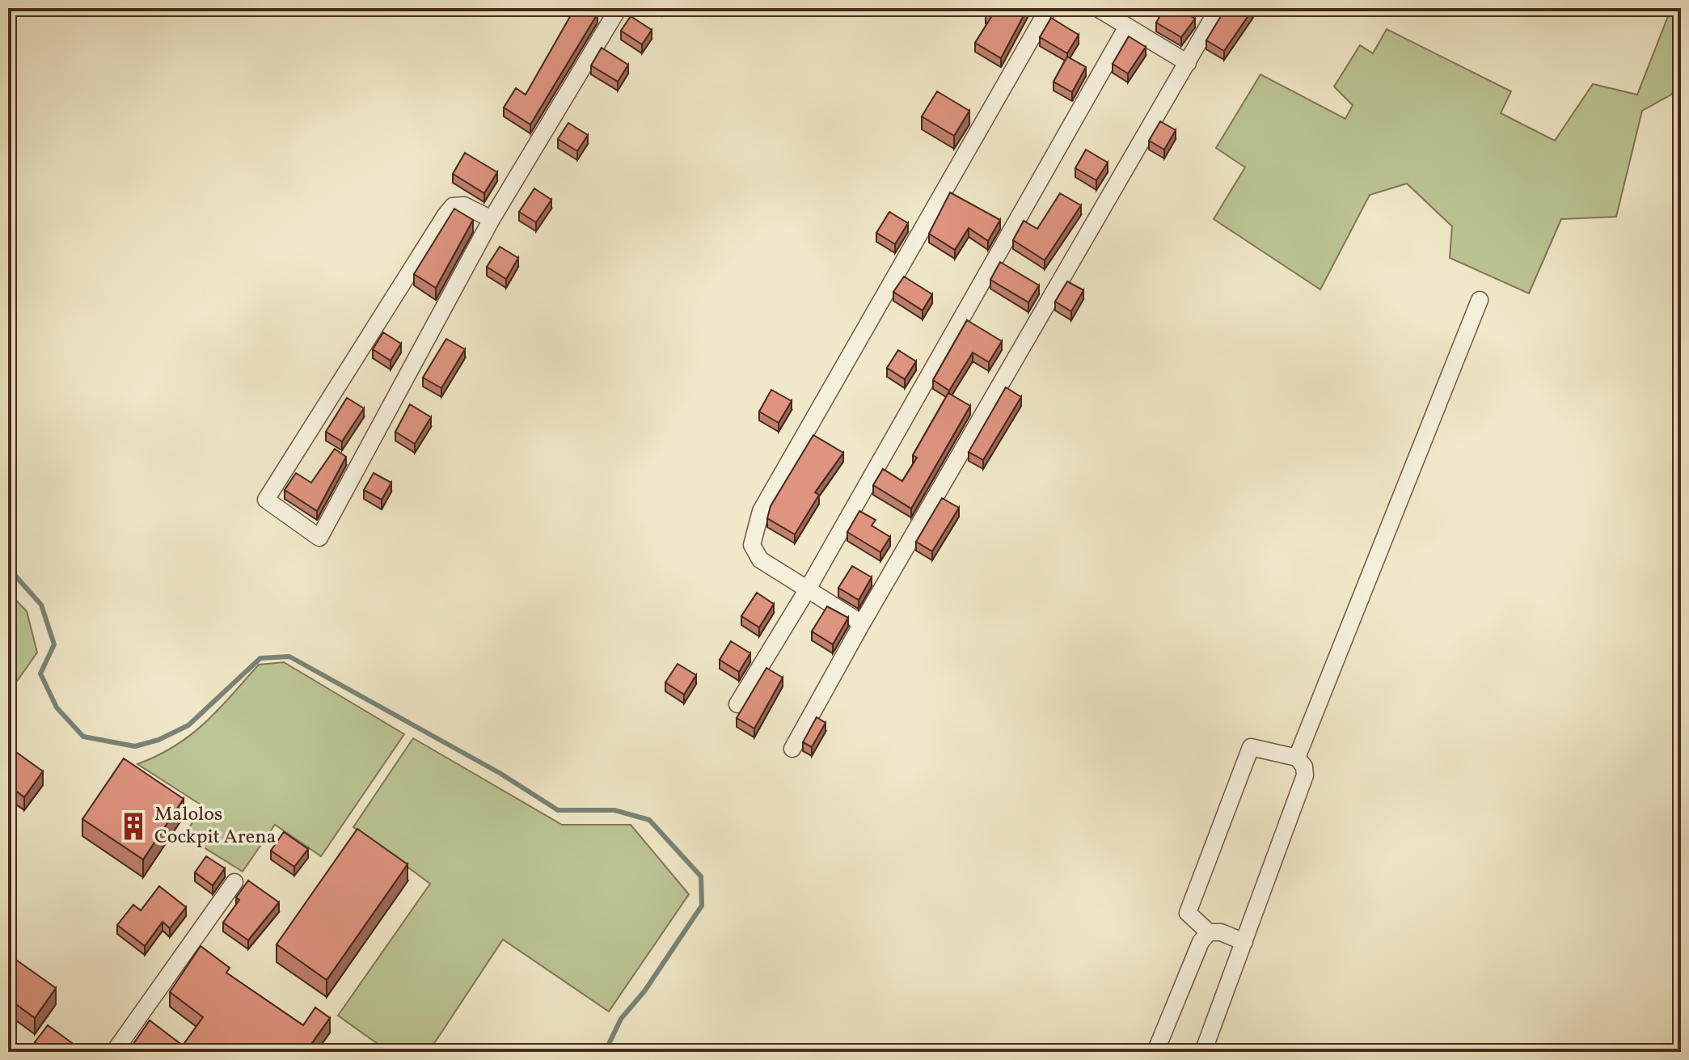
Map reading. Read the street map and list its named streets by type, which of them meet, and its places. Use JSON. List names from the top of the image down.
{
  "places": {
    "building": ["Malolos Cockpit Arena"]
  }
}
